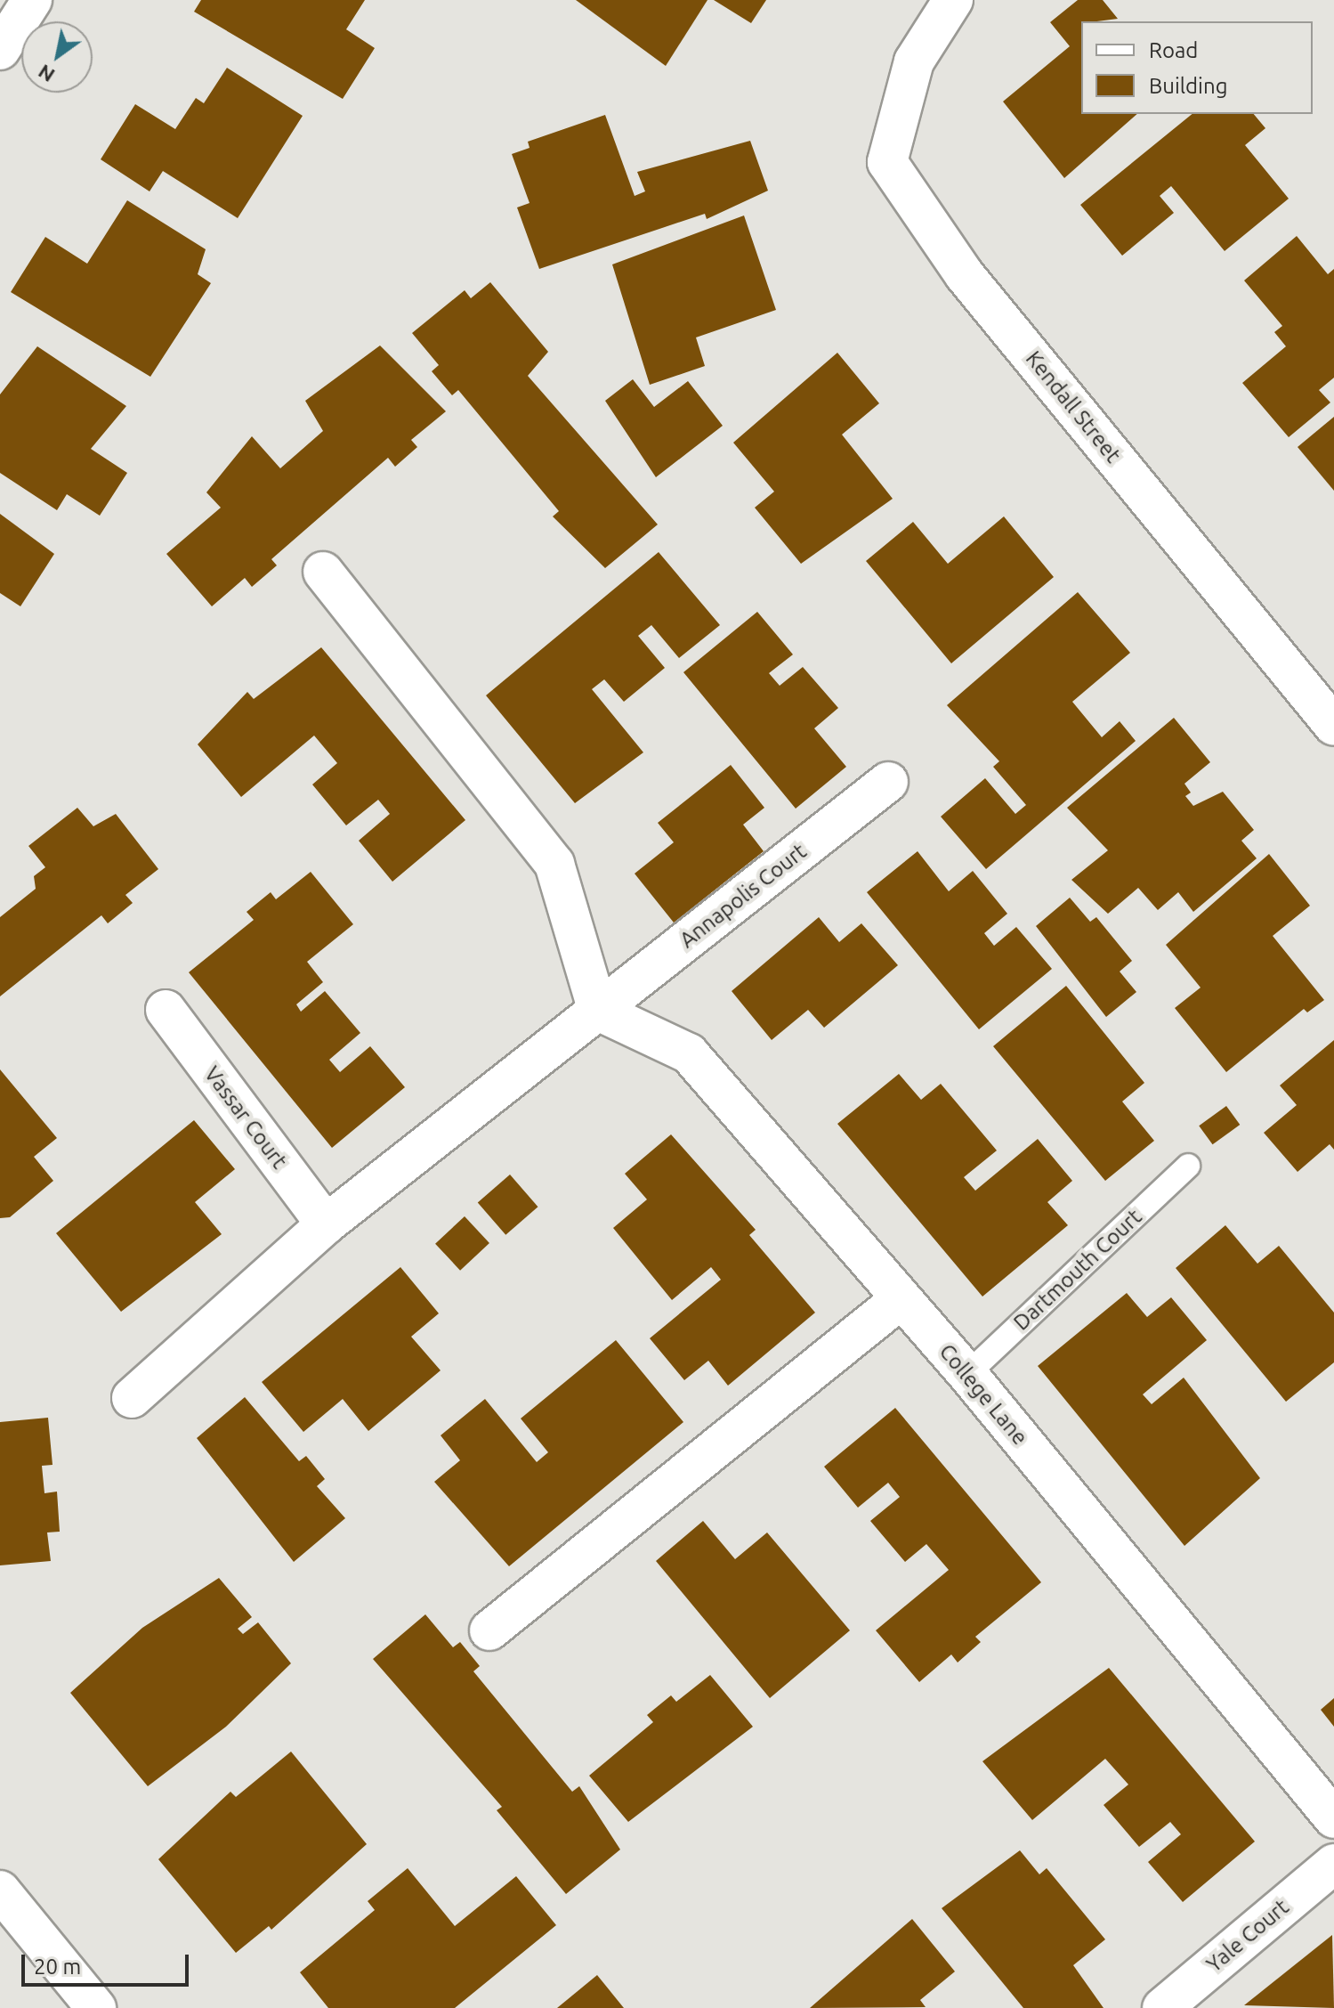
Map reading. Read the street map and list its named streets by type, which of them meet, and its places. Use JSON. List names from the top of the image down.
{
  "streets": {
    "street": [
      "Kendall Street",
      "Annapolis Court",
      "Vassar Court",
      "College Lane",
      "Yale Court"
    ],
    "lane": ["Dartmouth Court"]
  },
  "crossings": [
    ["Annapolis Court", "Vassar Court"],
    ["Annapolis Court", "College Lane"],
    ["Dartmouth Court", "College Lane"]
  ],
  "legend": ["Road", "Building"],
  "scale_bar": "20 m",
  "north": "bottom left"
}
